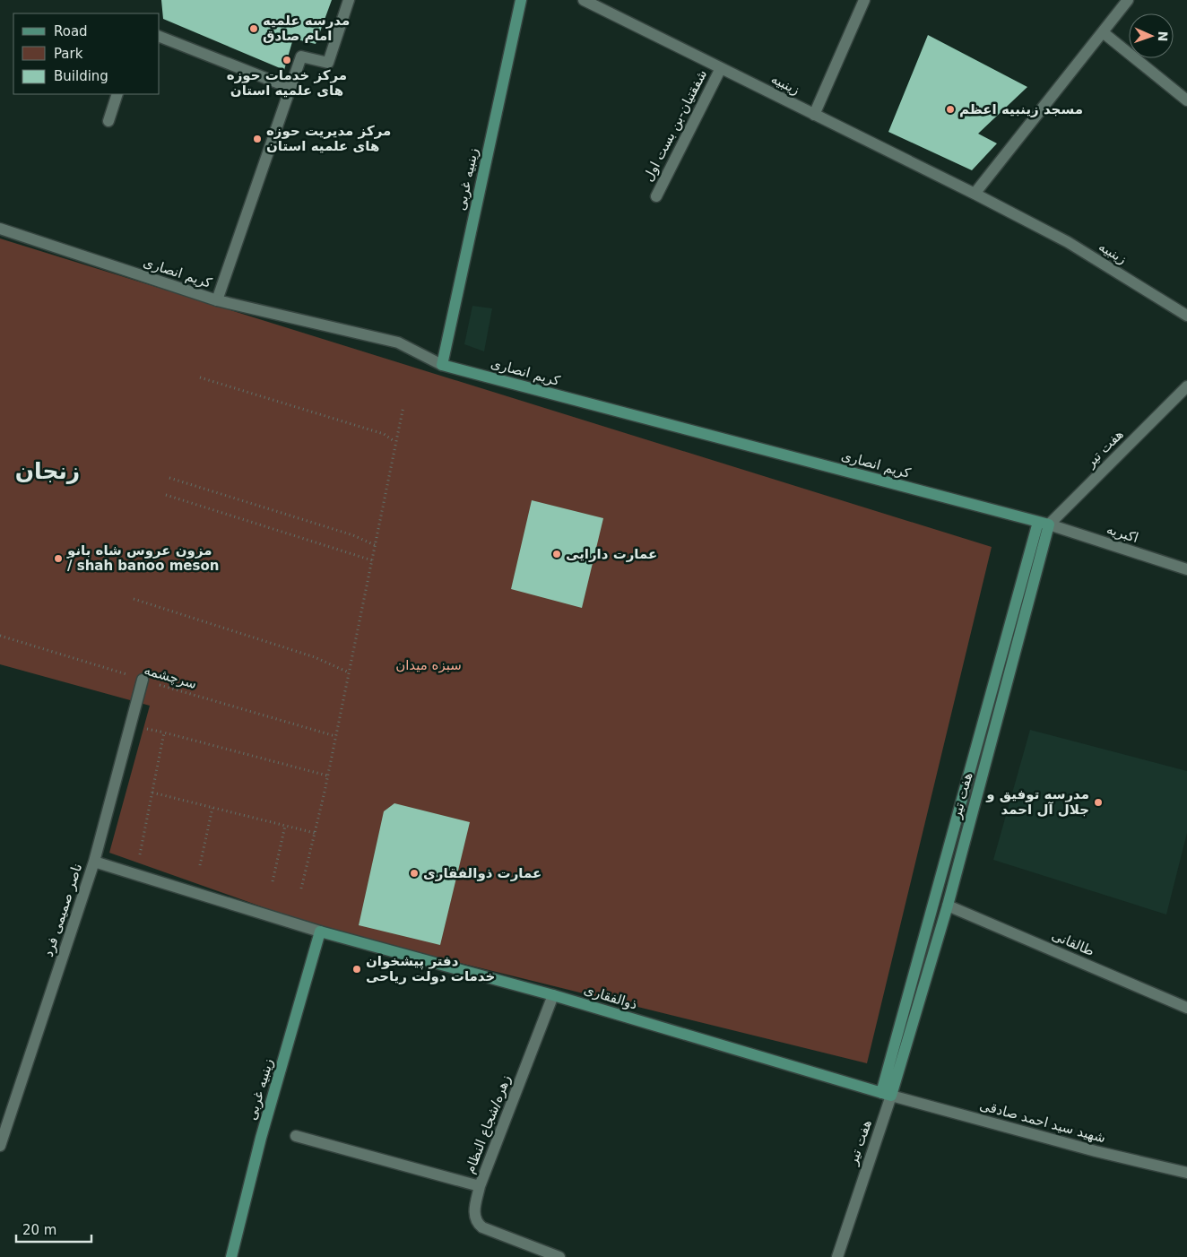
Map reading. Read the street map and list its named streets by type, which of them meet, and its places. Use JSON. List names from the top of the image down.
{
  "streets": {
    "main road": [
      "زینبیه غربی",
      "کریم انصاری",
      "هفت تیر",
      "ذوالفقاری"
    ],
    "street": [
      "زینبیه",
      "شفقتیان-بن بست اول",
      "اکبریه",
      "ناصر صمیمی فرد",
      "طالقانی",
      "شهید سید احمد صادقی",
      "زهره/شجاع النظام"
    ],
    "path": ["سرچشمه"]
  },
  "crossings": [
    ["زینبیه", "شفقتیان-بن بست اول"],
    ["زینبیه غربی", "کریم انصاری"],
    ["زینبیه غربی", "ذوالفقاری"],
    ["کریم انصاری", "هفت تیر"],
    ["کریم انصاری", "اکبریه"],
    ["هفت تیر", "اکبریه"],
    ["هفت تیر", "طالقانی"],
    ["هفت تیر", "ذوالفقاری"],
    ["هفت تیر", "شهید سید احمد صادقی"],
    ["سرچشمه", "ناصر صمیمی فرد"],
    ["ذوالفقاری", "شهید سید احمد صادقی"],
    ["ذوالفقاری", "زهره/شجاع النظام"]
  ],
  "districts": ["زنجان"],
  "parks": ["سبزه میدان"],
  "places": [
    "مدرسه علمیه امام صادق",
    "مرکز خدمات حوزه های علمیه استان",
    "مسجد زینبیه اعظم",
    "مرکز مدیریت حوزه های علمیه استان",
    "عمارت دارایی",
    "مزون عروس شاه بانو / shah banoo meson",
    "مدرسه توفیق و جلال آل احمد",
    "عمارت ذوالفقاری",
    "دفتر پیشخوان خدمات دولت ریاحی"
  ],
  "legend": ["Road", "Park", "Building"],
  "scale_bar": "20 m",
  "north": "right"
}
